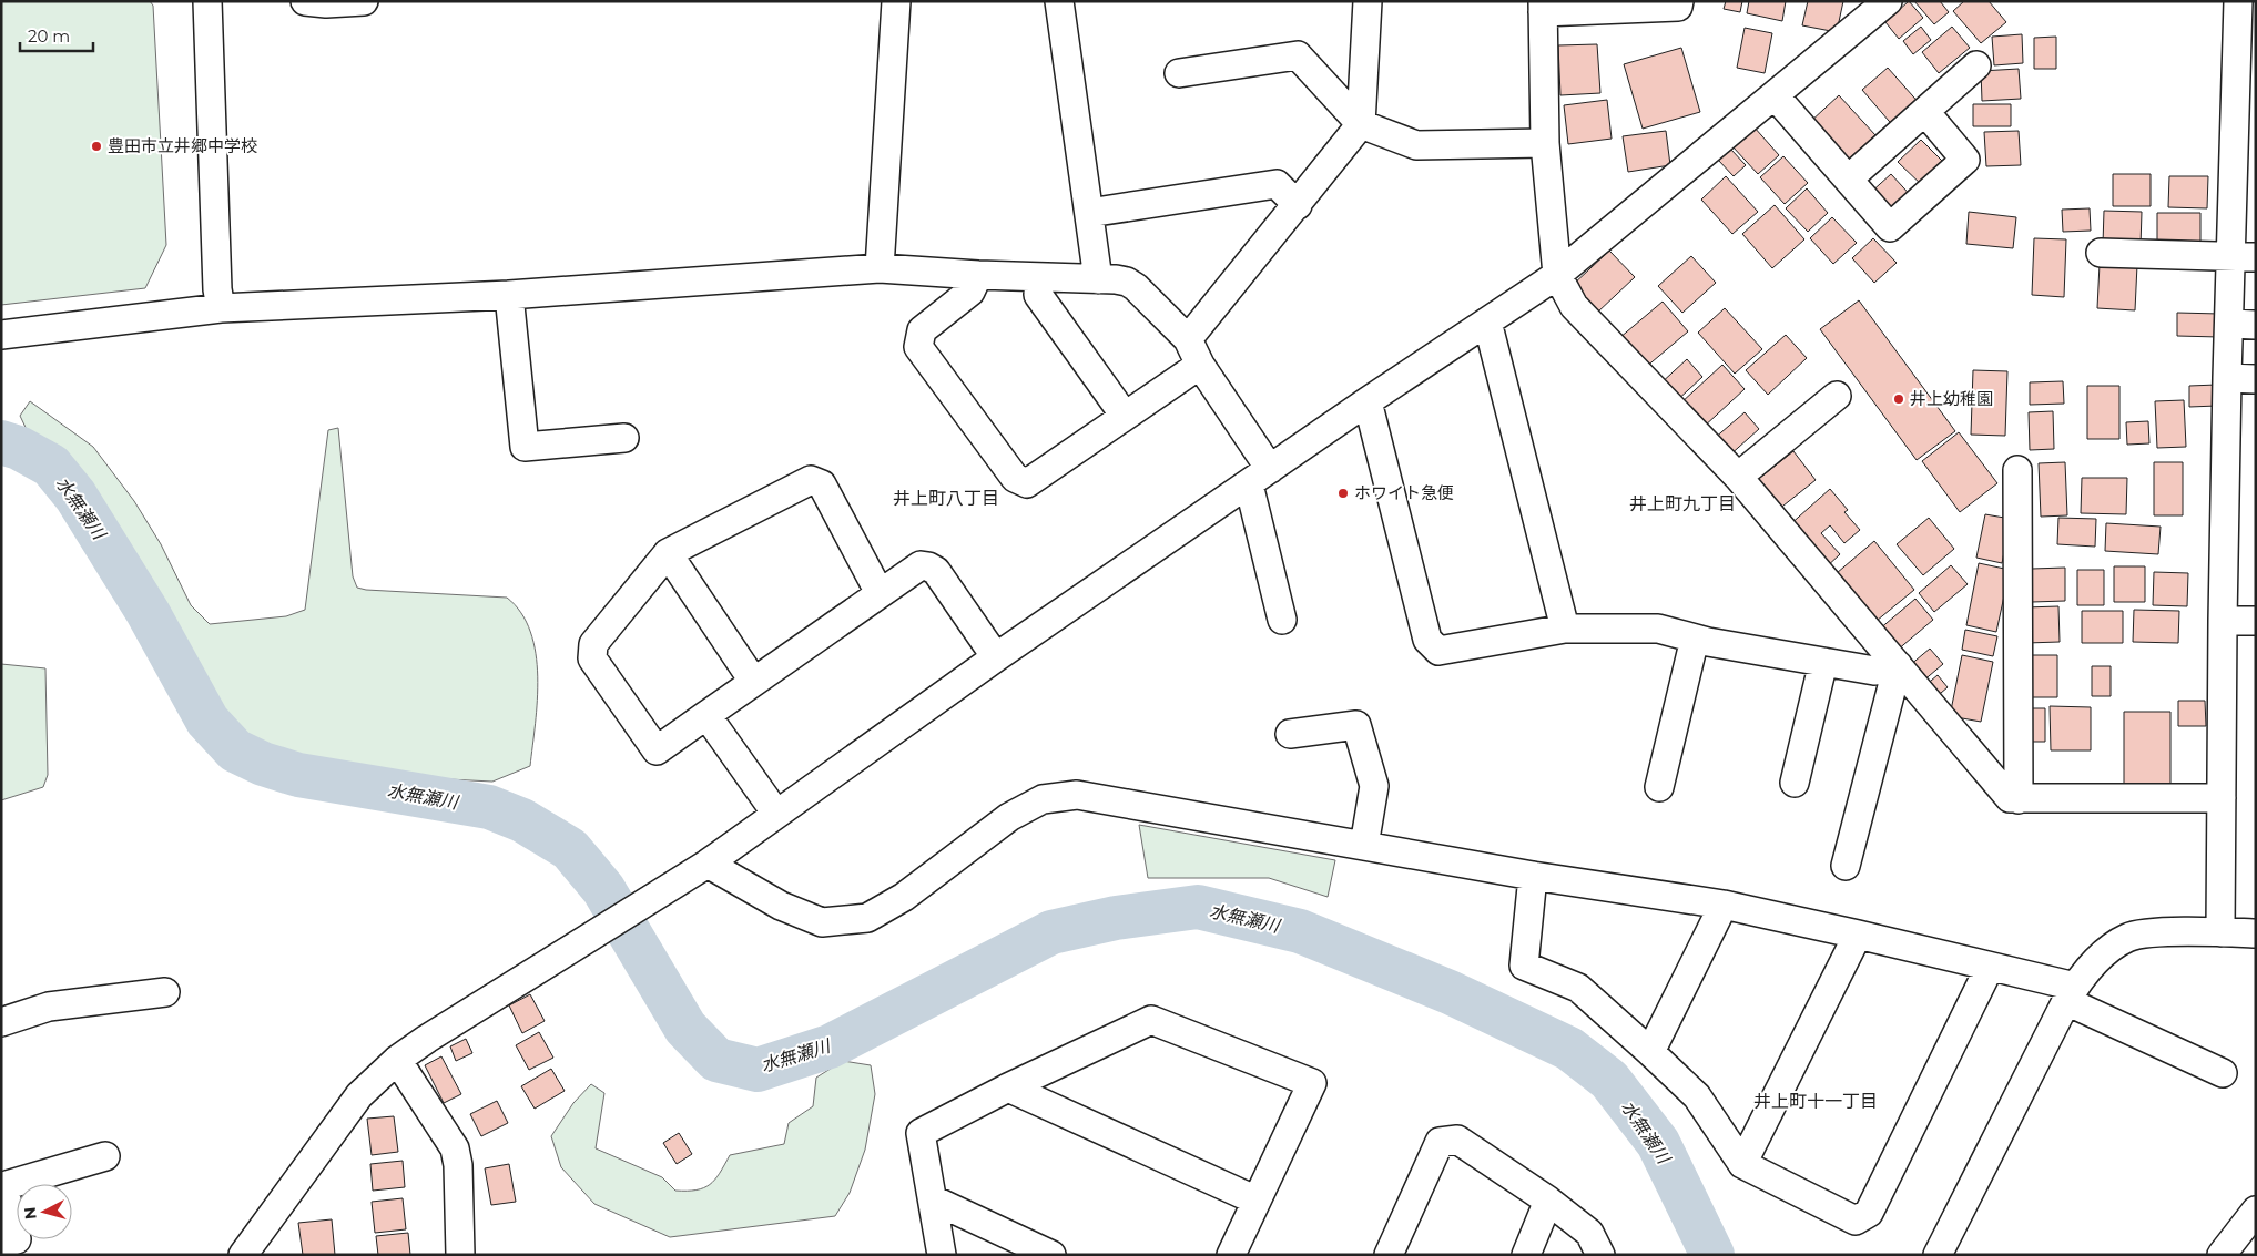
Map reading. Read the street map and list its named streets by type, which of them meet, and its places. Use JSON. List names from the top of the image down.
{
  "districts": ["井上町八丁目", "井上町九丁目", "井上町十一丁目"],
  "water": ["水無瀬川"],
  "places": ["豊田市立井郷中学校", "井上幼稚園", "ホワイト急便"],
  "scale_bar": "20 m",
  "north": "left"
}
